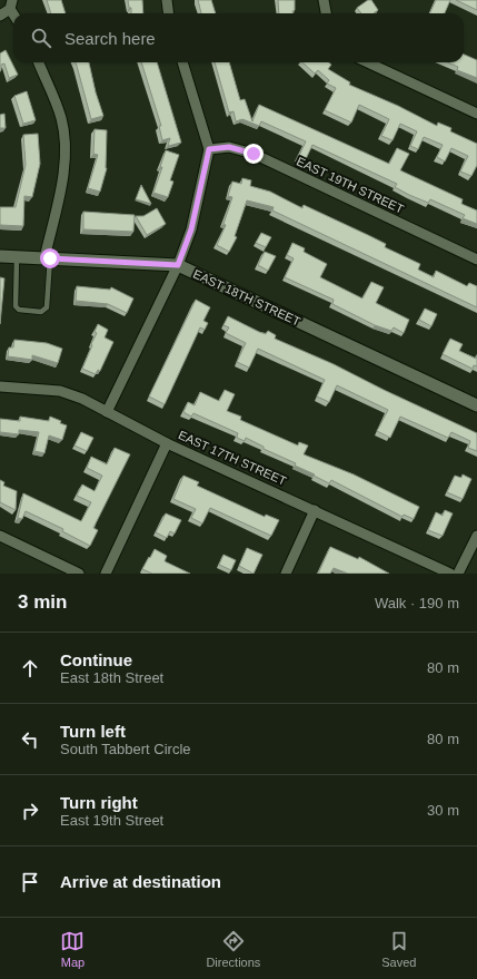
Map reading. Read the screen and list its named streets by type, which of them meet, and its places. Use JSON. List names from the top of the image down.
{
  "streets": {
    "street": ["EAST 19TH STREET", "EAST 18TH STREET", "EAST 17TH STREET"]
  },
  "page": {
    "search": "Search here",
    "heading": ["3 min", "Walk · 190 m"],
    "list": [
      ["Continue", "East 18th Street", "80 m"],
      ["Turn left", "South Tabbert Circle", "80 m"],
      ["Turn right", "East 19th Street", "30 m"],
      "Arrive at destination"
    ],
    "nav": ["Map", "Directions", "Saved"]
  }
}
